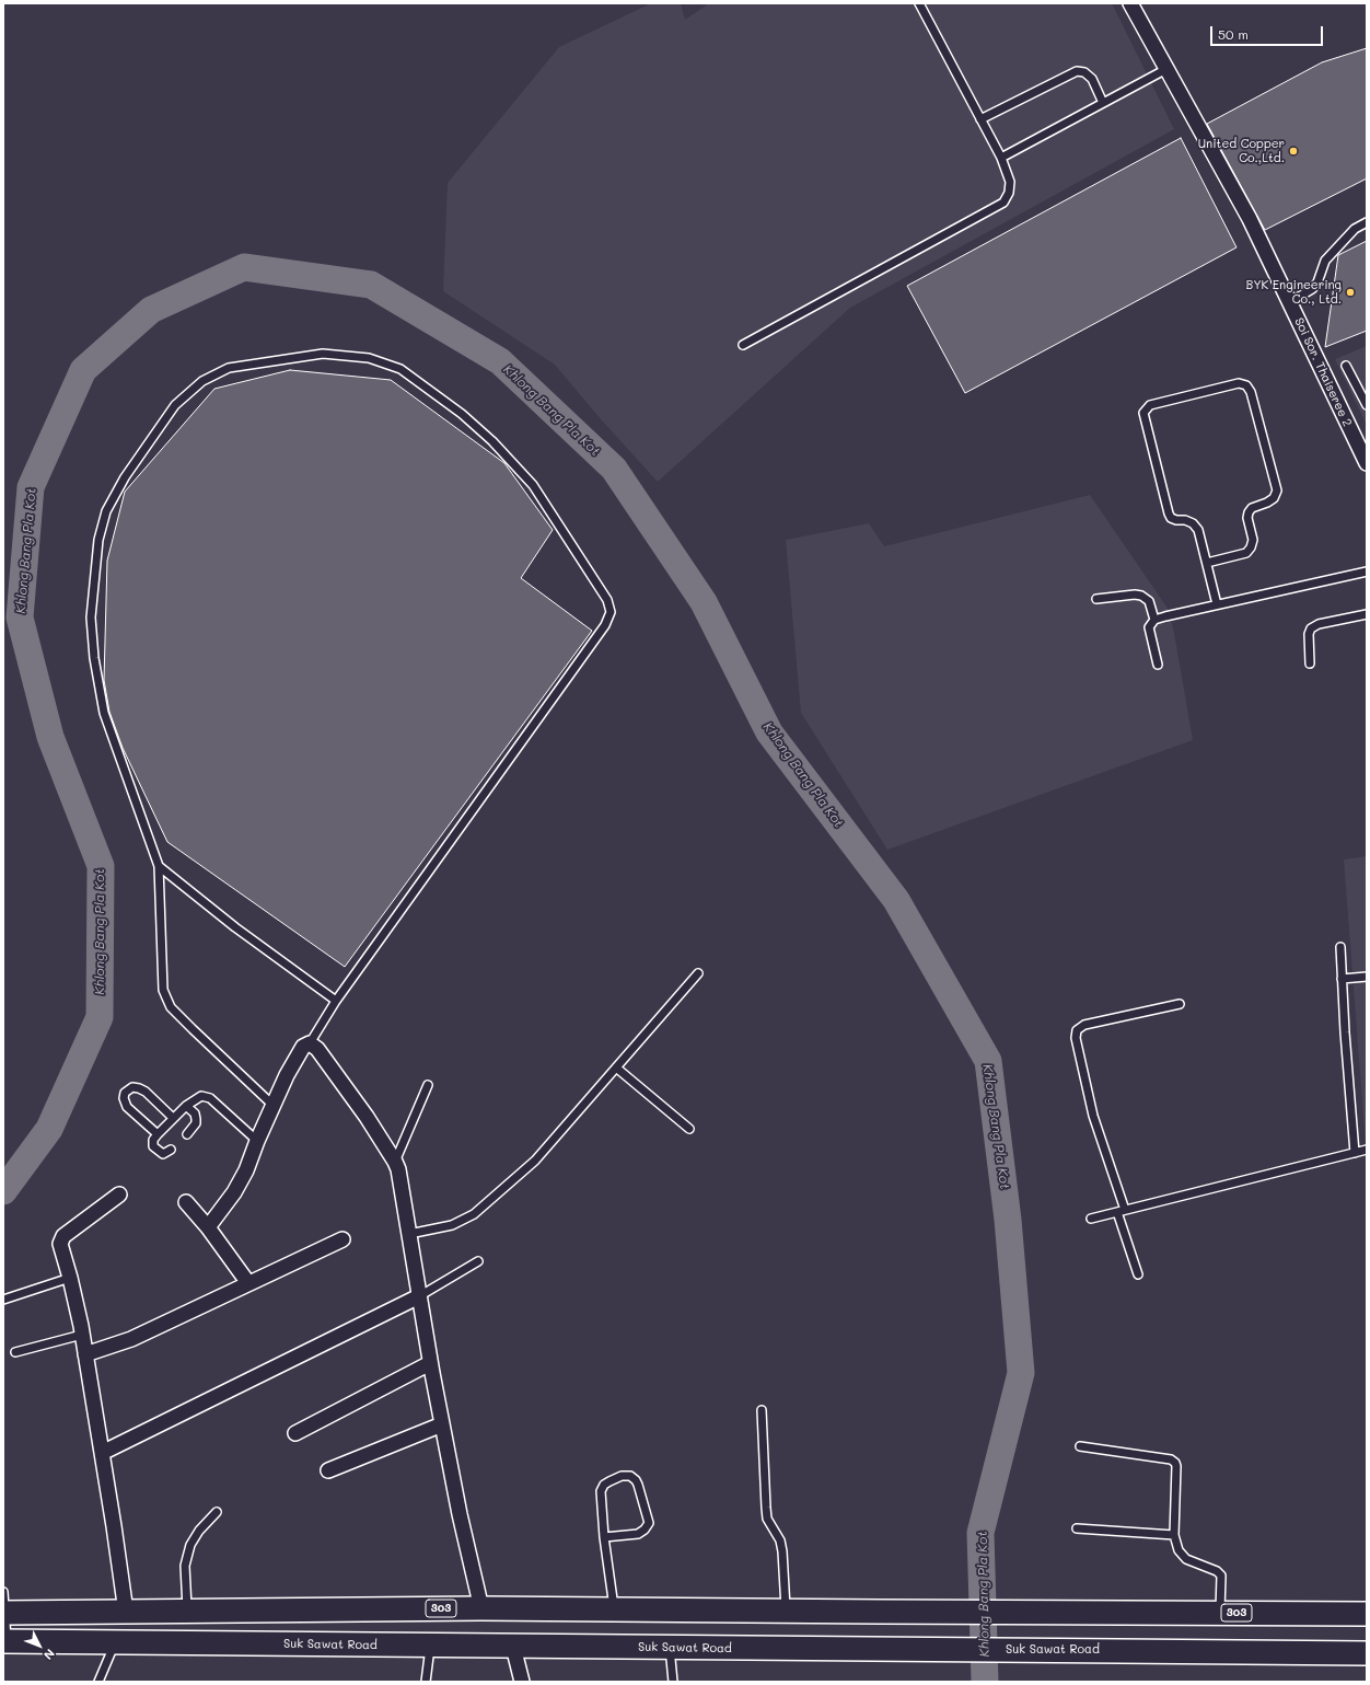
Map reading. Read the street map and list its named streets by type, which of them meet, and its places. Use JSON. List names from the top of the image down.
{
  "streets": {
    "main road": ["303", "Suk Sawat Road"],
    "street": ["Soi Sor. Thaiseree 2"]
  },
  "water": ["Khlong Bang Pla Kot"],
  "places": ["United Copper Co.,Ltd.", "BYK Engineering Co., Ltd."],
  "scale_bar": "50 m",
  "north": "bottom right"
}
